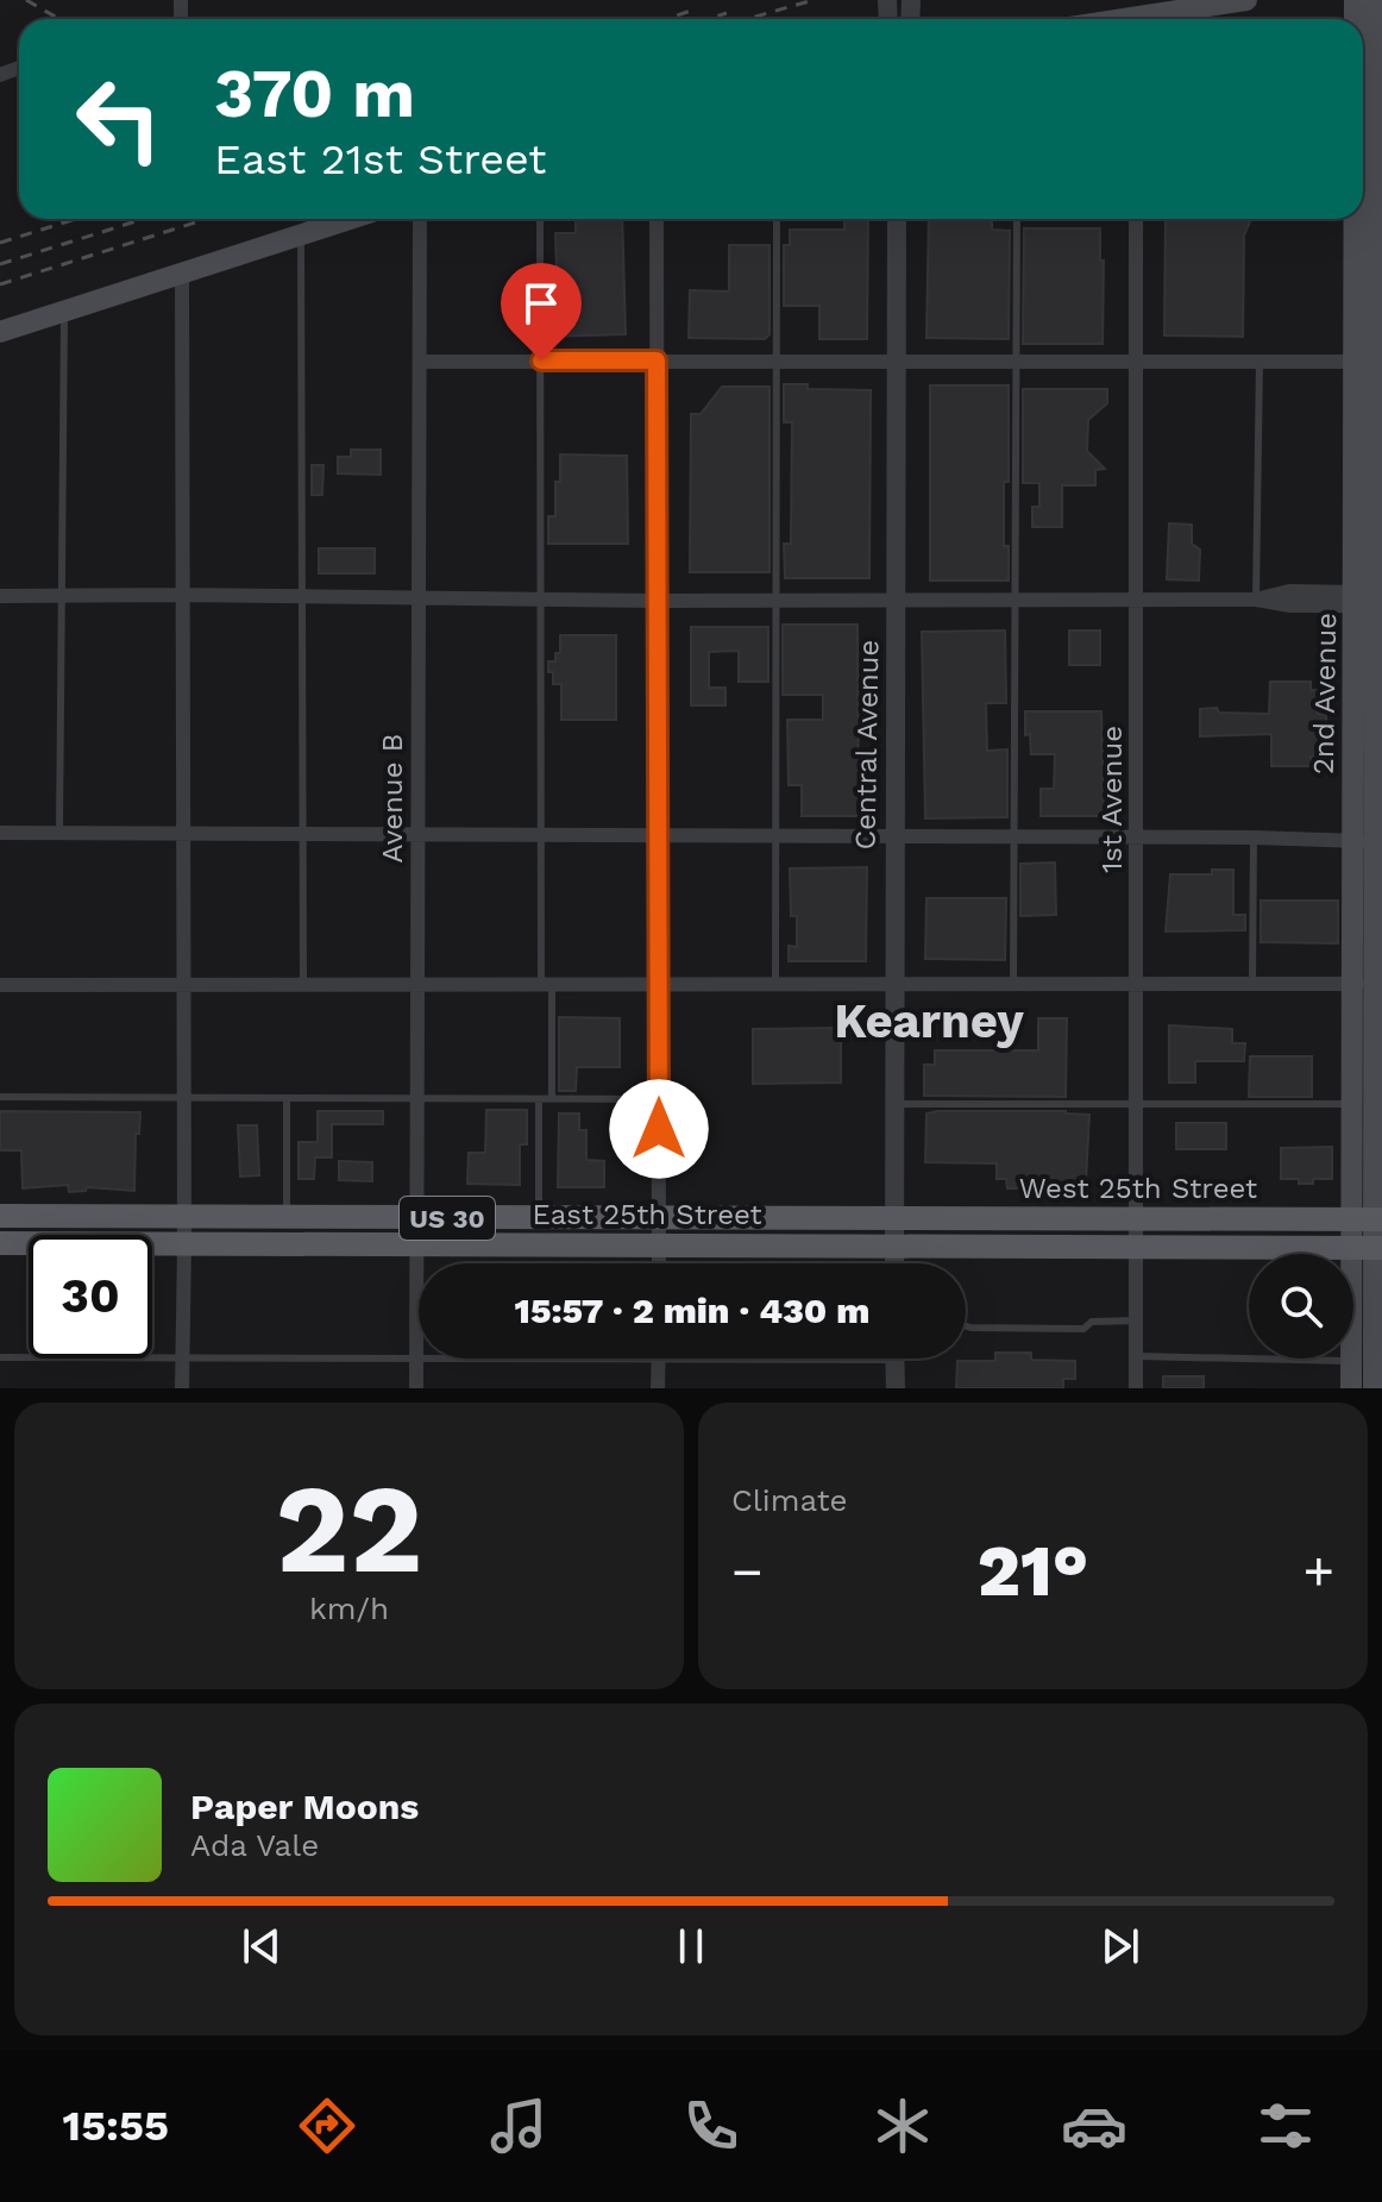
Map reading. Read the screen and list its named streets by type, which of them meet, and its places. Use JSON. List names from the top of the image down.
{
  "streets": {
    "main road": [
      "2nd Avenue",
      "West 25th Street",
      "East 25th Street",
      "US 30"
    ],
    "street": ["Central Avenue", "Avenue B", "1st Avenue"]
  },
  "crossings": [
    ["2nd Avenue", "West 25th Street"],
    ["Central Avenue", "West 25th Street"],
    ["Central Avenue", "East 25th Street"],
    ["Avenue B", "East 25th Street"],
    ["1st Avenue", "West 25th Street"],
    ["West 25th Street", "East 25th Street"]
  ],
  "districts": ["Kearney"],
  "page": {
    "turn": ["370 m", "East 21st Street"],
    "limit": "30",
    "trip": "15:57 · 2 min · 430 m",
    "tile": [
      ["22", "km/h"],
      "Climate"
    ],
    "heat": ["−", "21°", "+"],
    "song": ["Paper Moons", "Ada Vale"],
    "tabs": "15:55"
  }
}
